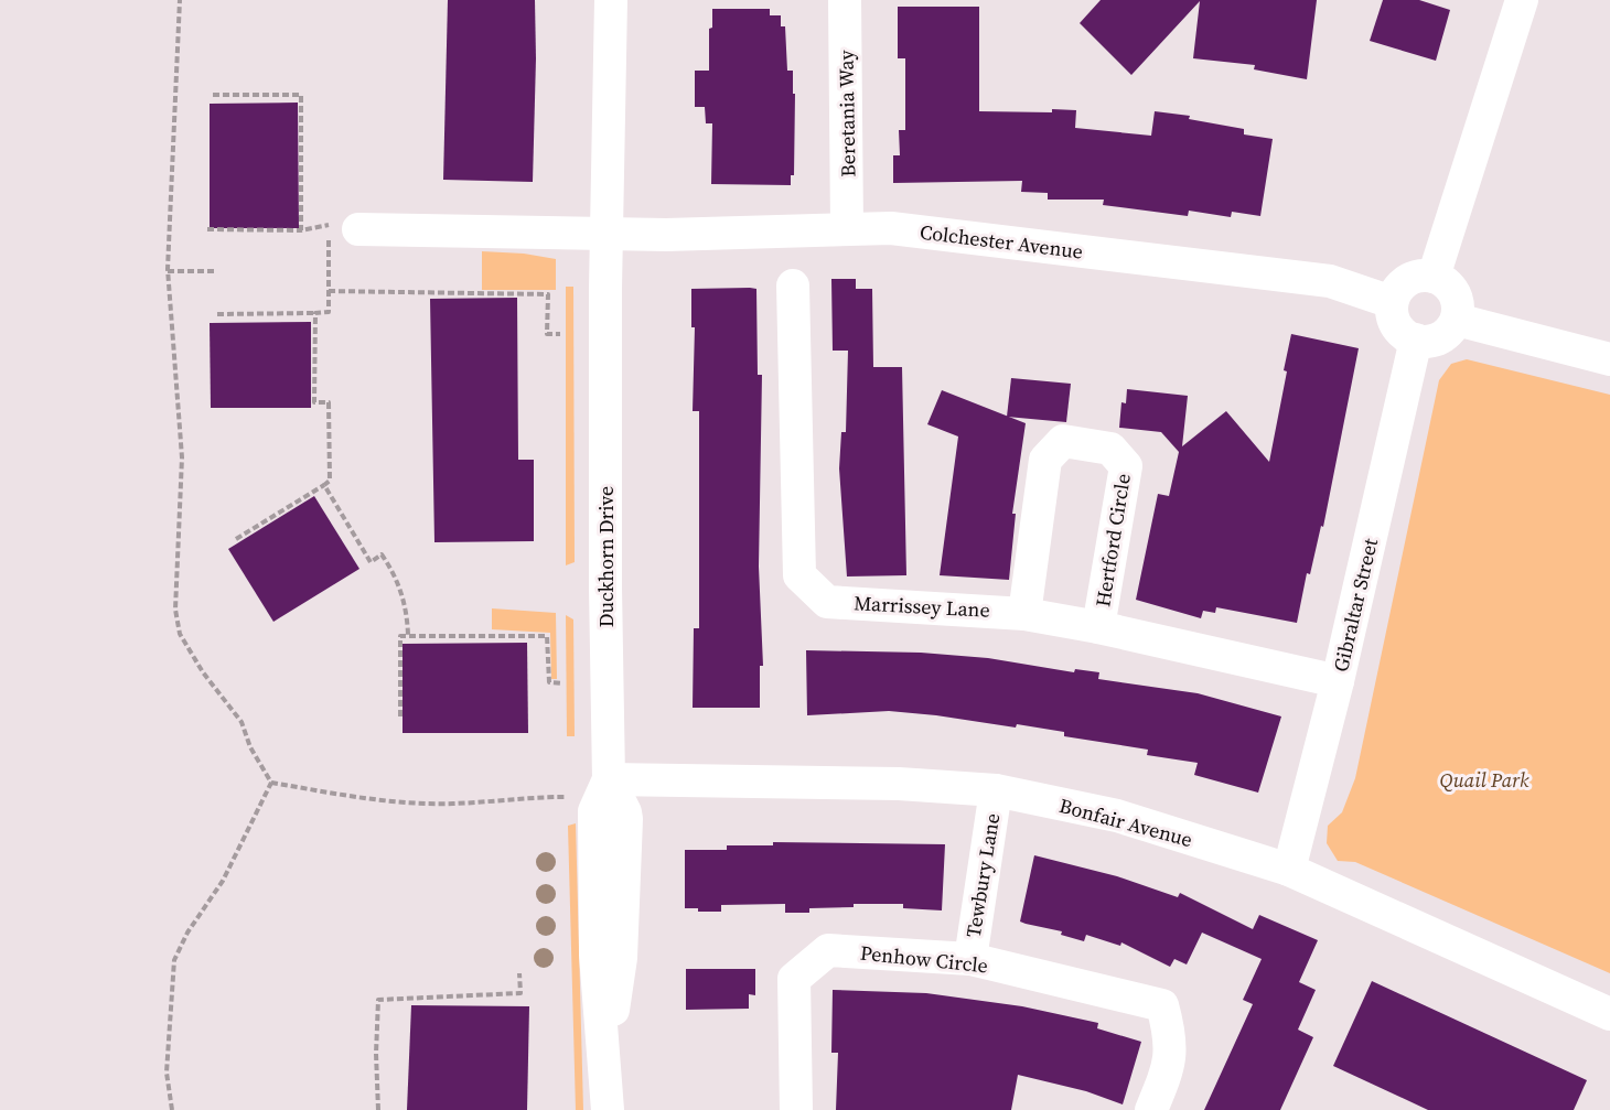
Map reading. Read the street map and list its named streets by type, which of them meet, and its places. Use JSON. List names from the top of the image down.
{
  "streets": {
    "street": [
      "Beretania Way",
      "Colchester Avenue",
      "Hertford Circle",
      "Duckhorn Drive",
      "Gibraltar Street",
      "Marrissey Lane",
      "Bonfair Avenue",
      "Tewbury Lane",
      "Penhow Circle"
    ]
  },
  "crossings": [
    ["Beretania Way", "Colchester Avenue"],
    ["Colchester Avenue", "Duckhorn Drive"],
    ["Colchester Avenue", "Gibraltar Street"],
    ["Hertford Circle", "Marrissey Lane"],
    ["Duckhorn Drive", "Bonfair Avenue"],
    ["Gibraltar Street", "Marrissey Lane"],
    ["Gibraltar Street", "Bonfair Avenue"],
    ["Bonfair Avenue", "Tewbury Lane"],
    ["Tewbury Lane", "Penhow Circle"]
  ],
  "parks": ["Quail Park"]
}
